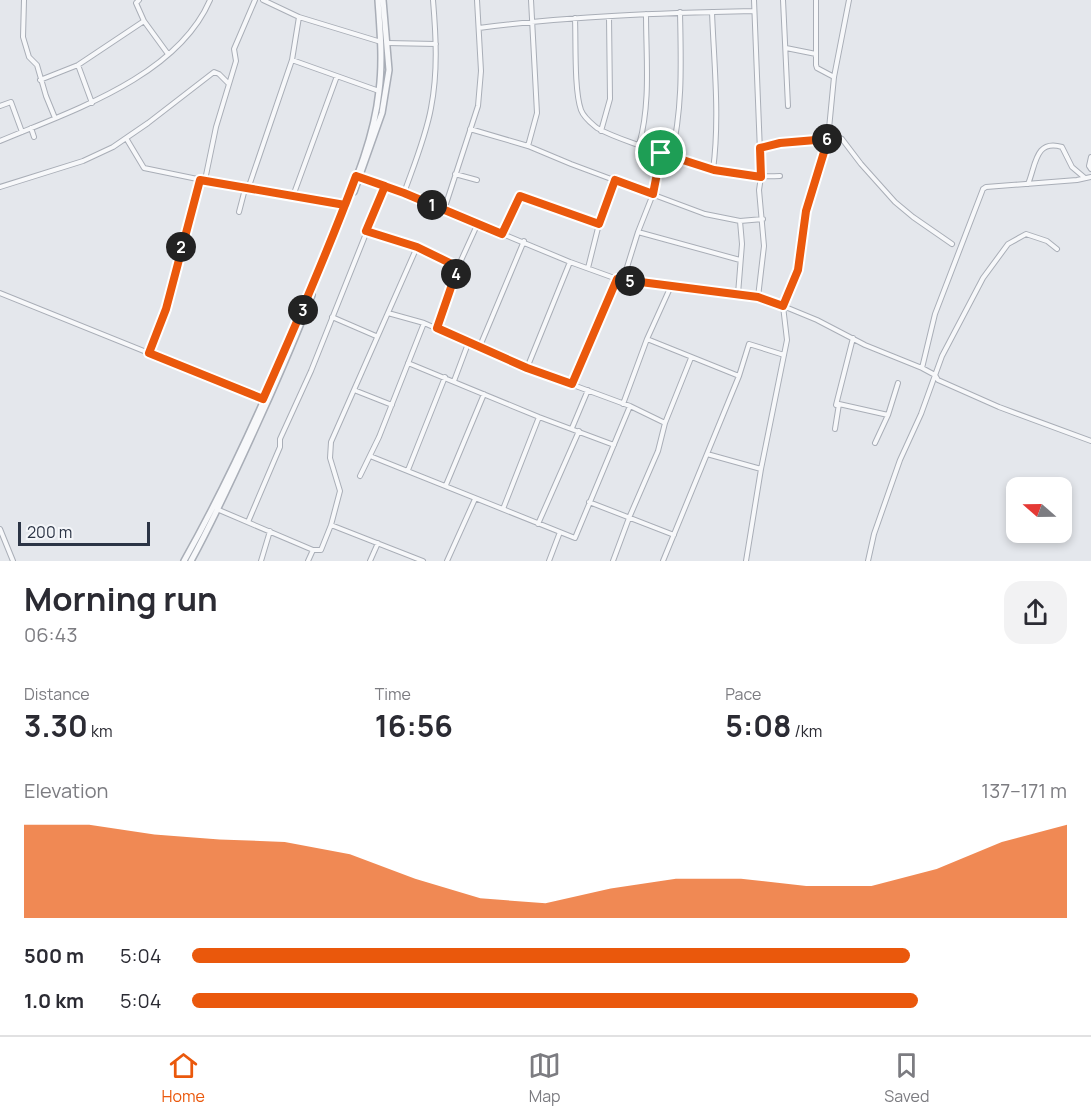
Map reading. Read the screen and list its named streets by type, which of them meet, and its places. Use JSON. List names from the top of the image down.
{
  "scale_bar": "200 m",
  "north": "left",
  "page": {
    "pins": [
      "6",
      "1",
      "2",
      "4",
      "5",
      "3"
    ],
    "scale": "200 m",
    "heading": ["Morning run", "06:43"],
    "stats": [
      ["Distance", "3.30 km"],
      ["Time", "16:56"],
      ["Pace", "5:08 /km"]
    ],
    "chart": ["Elevation", "137–171 m"],
    "list": [
      {
        "name": "500 m",
        "note": "5:04"
      },
      {
        "name": "1.0 km",
        "note": "5:04"
      }
    ],
    "tabs": ["Home", "Map", "Saved"]
  }
}
